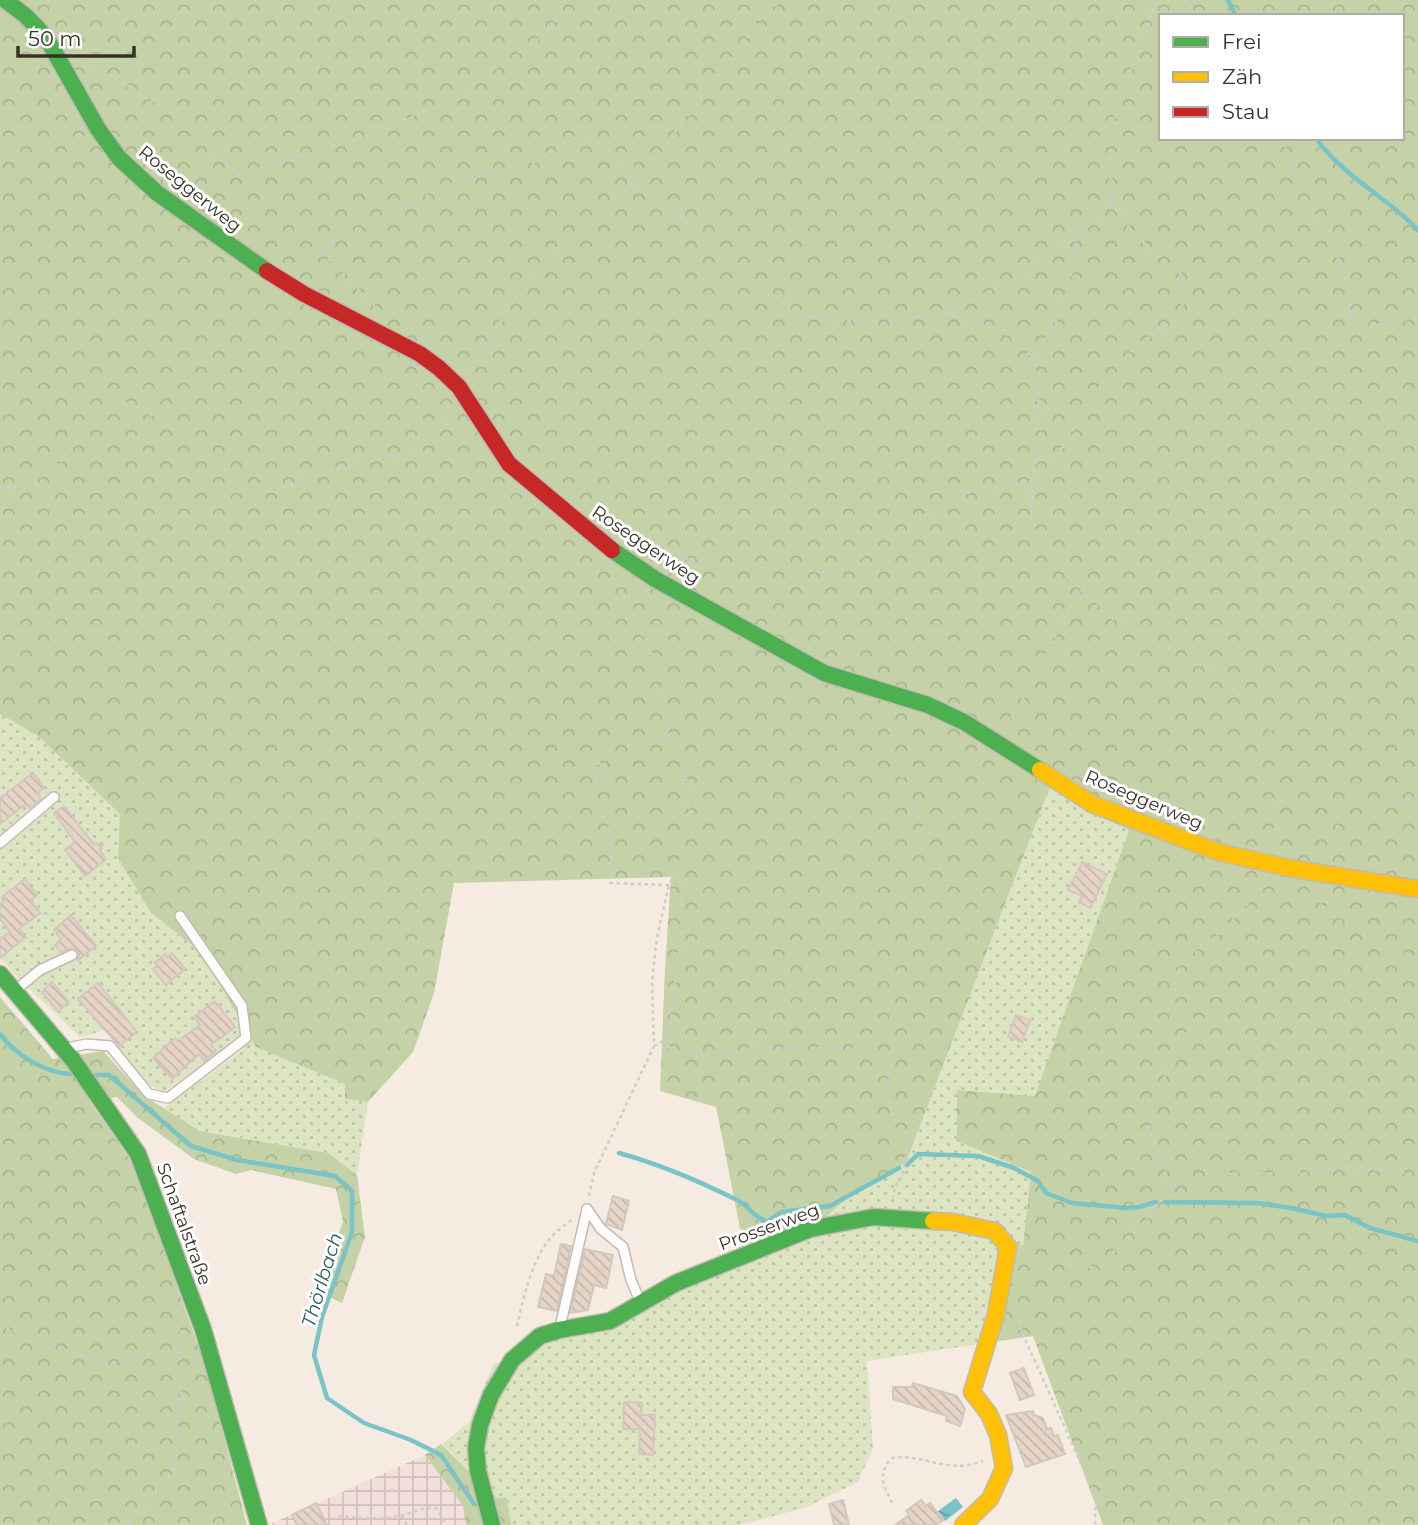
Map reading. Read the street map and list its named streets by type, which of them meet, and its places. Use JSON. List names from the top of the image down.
{
  "streets": {
    "street": ["Roseggerweg", "Schaftalstraße", "Prosserweg"]
  },
  "water": ["Thörlbach"],
  "legend": ["Frei", "Zäh", "Stau"],
  "scale_bar": "50 m"
}
